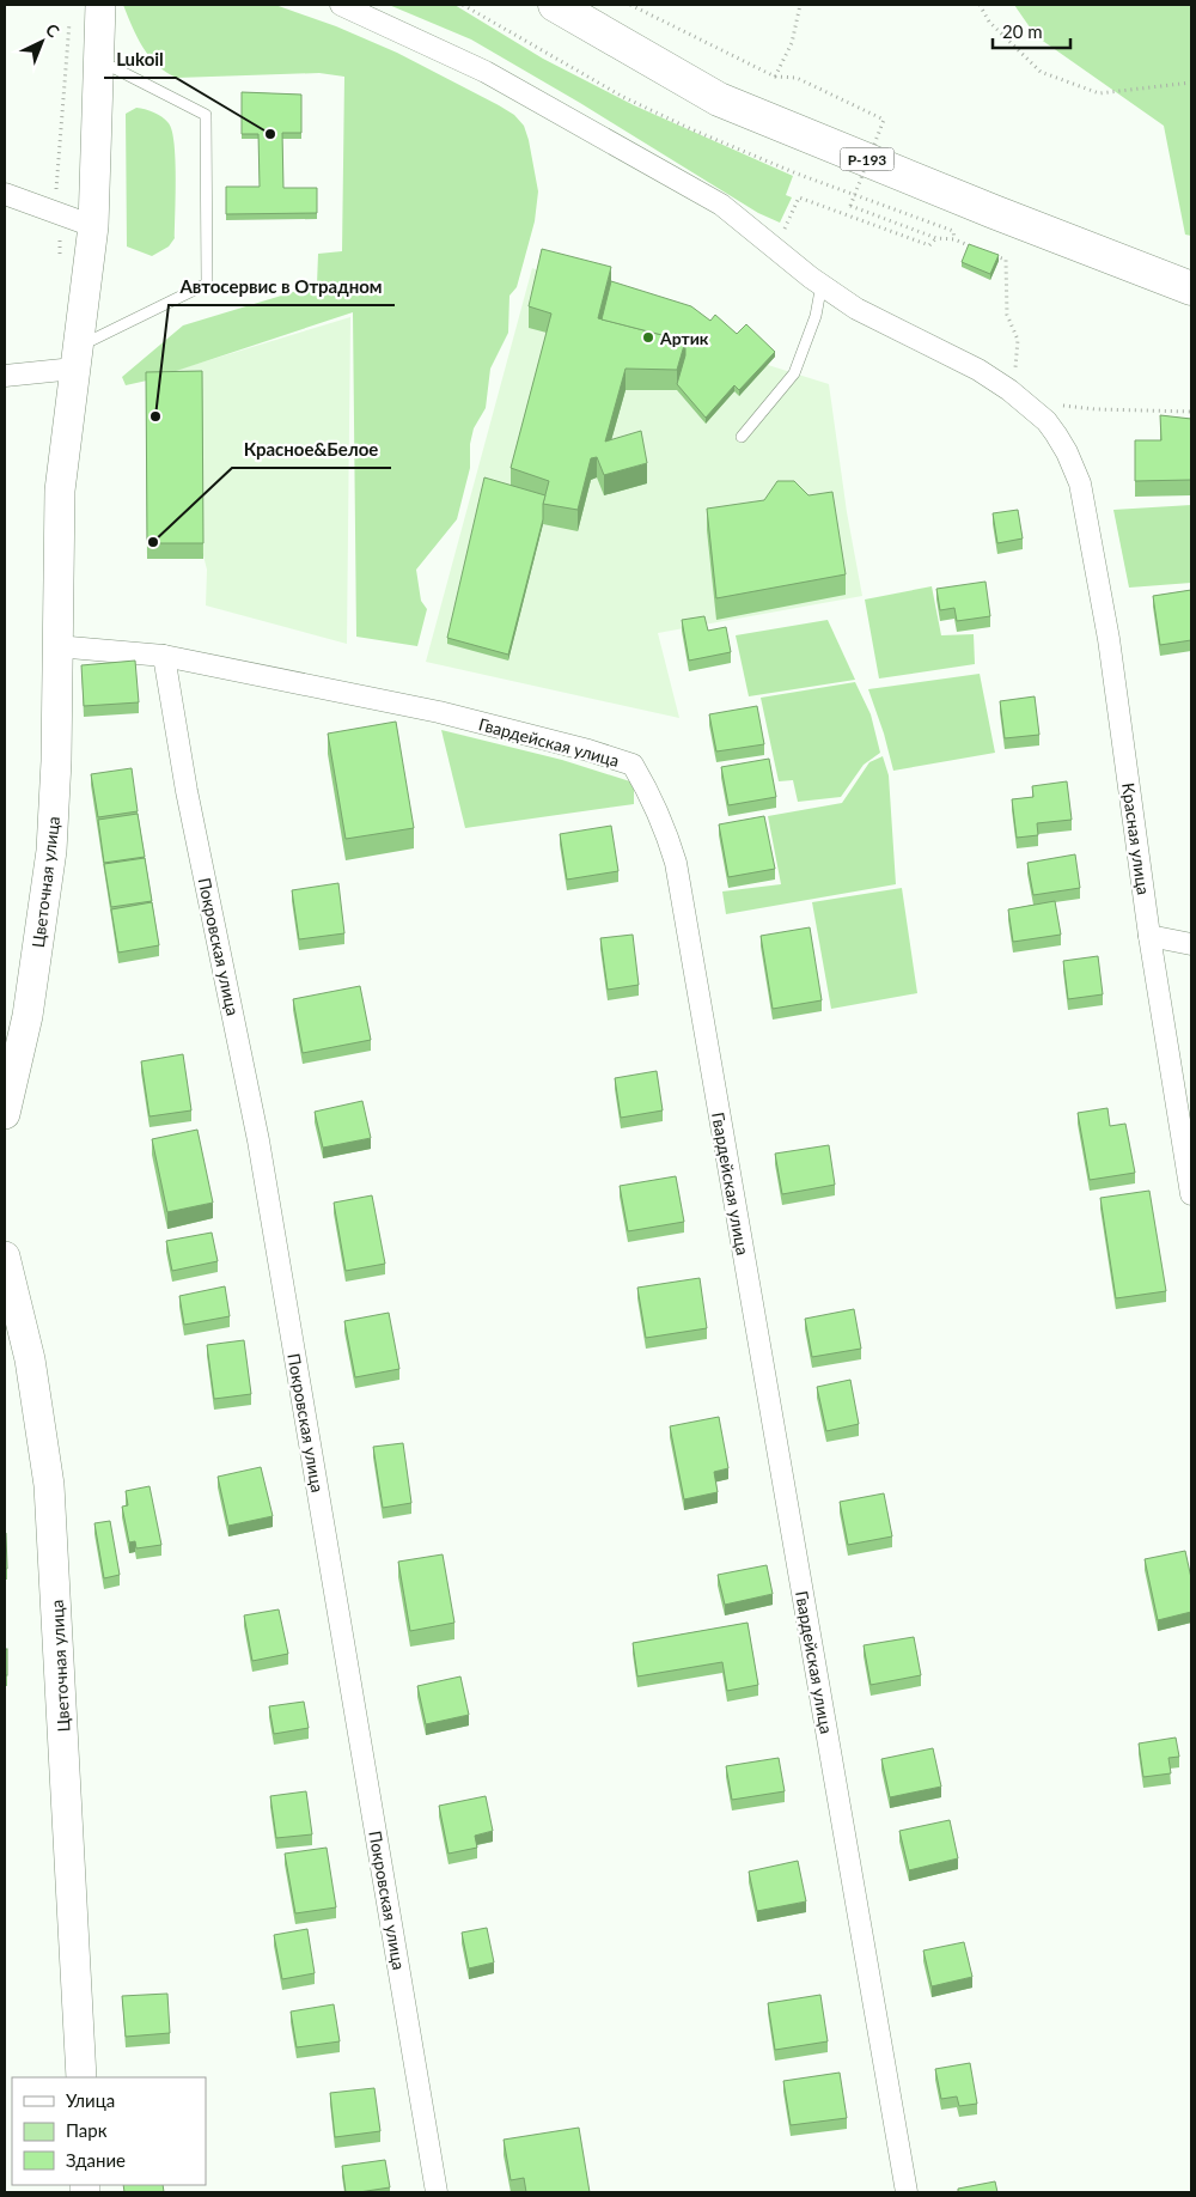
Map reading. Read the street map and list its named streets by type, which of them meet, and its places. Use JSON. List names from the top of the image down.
{
  "streets": {
    "highway": ["Р-193"],
    "street": [
      "Гвардейская улица",
      "Красная улица",
      "Цветочная улица",
      "Покровская улица"
    ]
  },
  "crossings": [
    ["Гвардейская улица", "Цветочная улица"],
    ["Гвардейская улица", "Покровская улица"]
  ],
  "places": [
    "Lukoil",
    "Артик",
    "Автосервис в Отрадном",
    "Красное&Белое"
  ],
  "legend": ["Улица", "Парк", "Здание"],
  "scale_bar": "20 m",
  "north": "top right"
}
